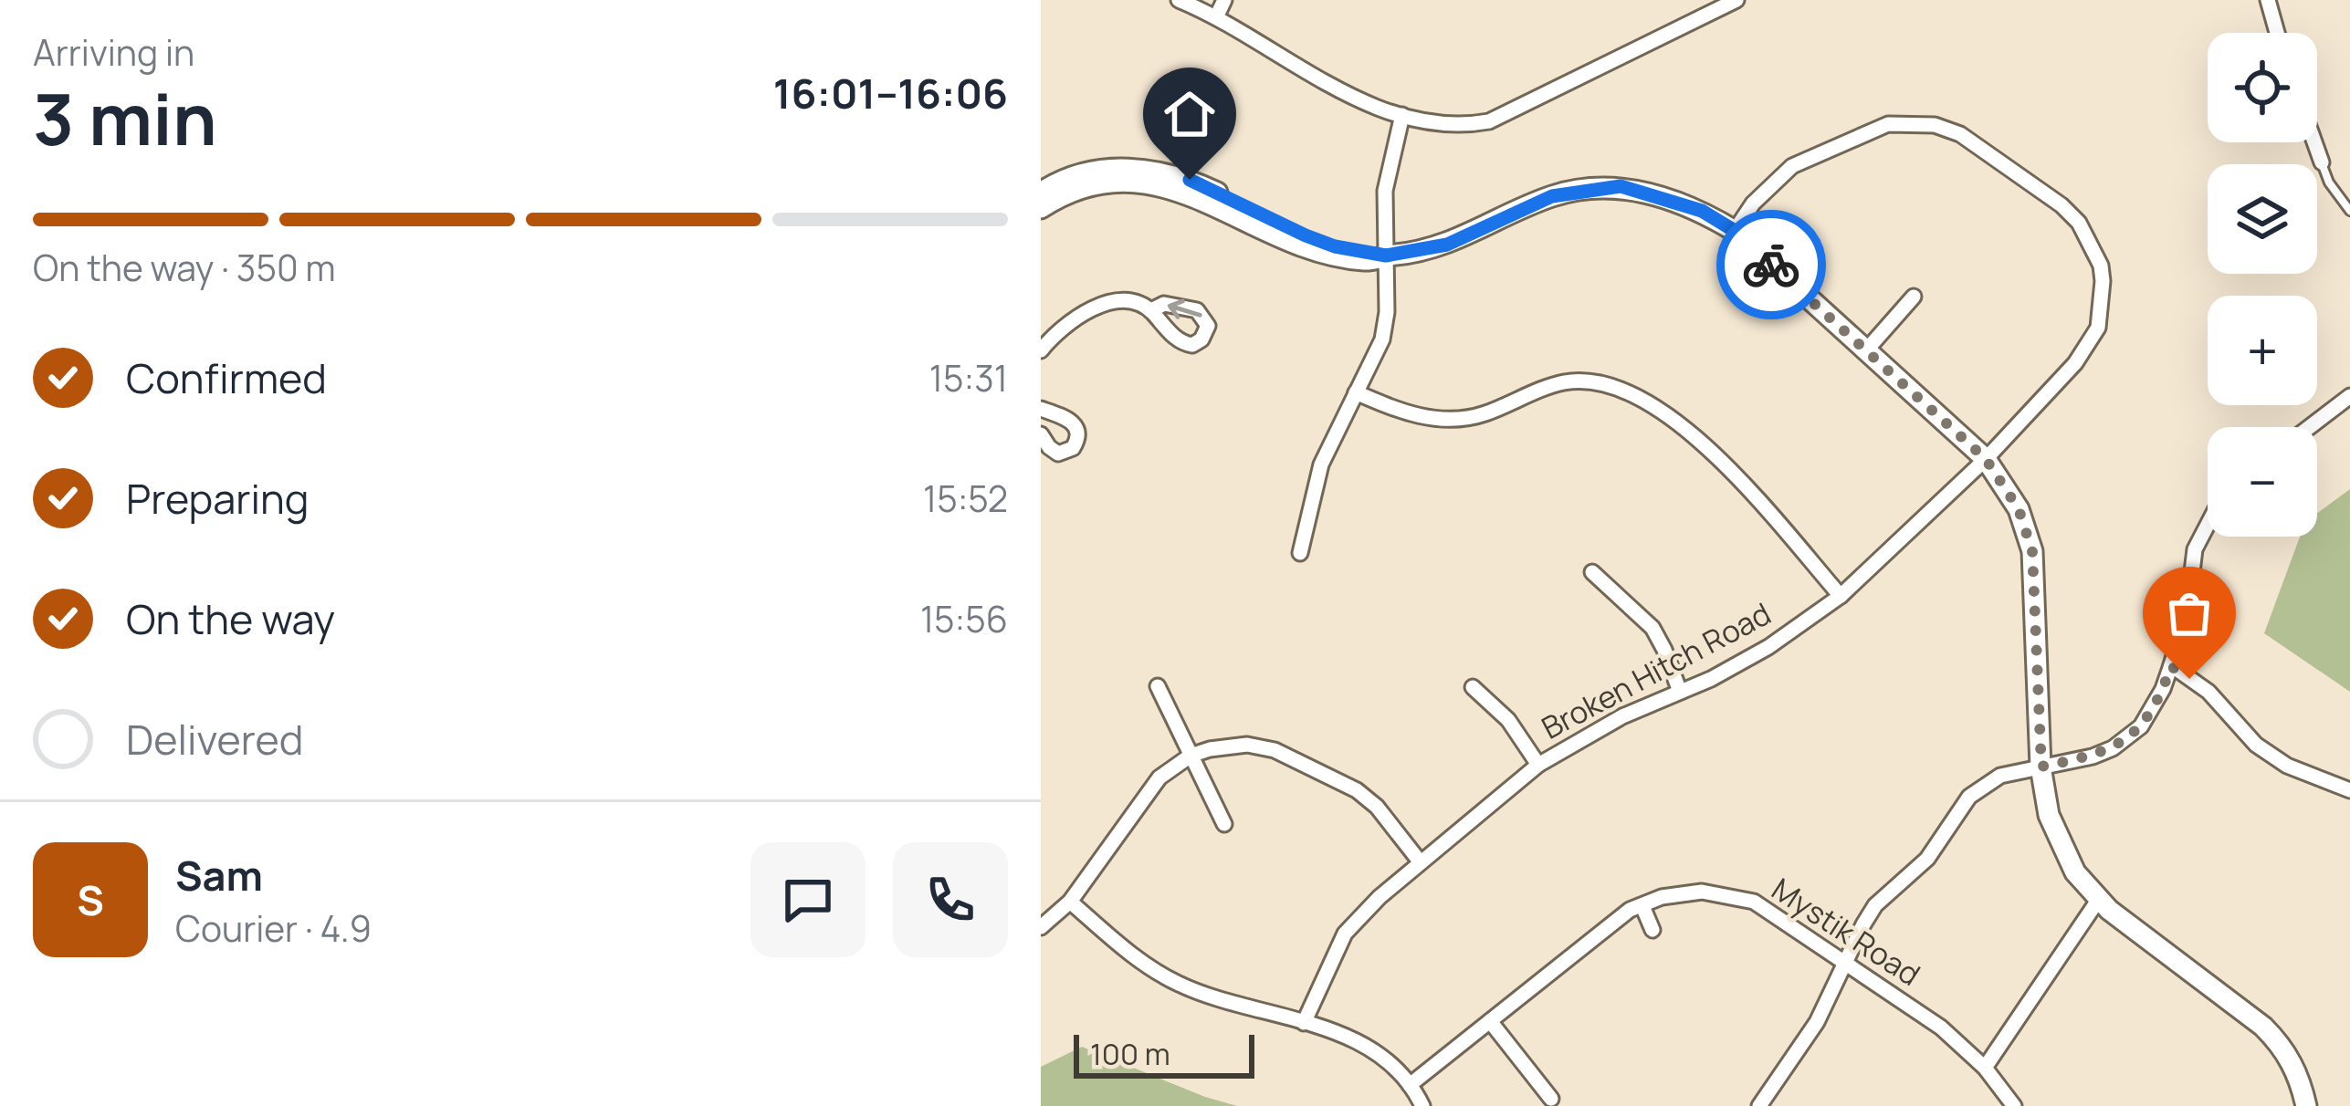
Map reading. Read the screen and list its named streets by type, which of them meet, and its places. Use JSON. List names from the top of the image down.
{
  "streets": {
    "street": ["Broken Hitch Road", "Mystik Road"]
  },
  "scale_bar": "100 m",
  "page": {
    "heading": ["3 min", "Arriving in", "16:01–16:06"],
    "panel": ["Sam", "Courier · 4.9"],
    "map_buttons": ["+", "−"],
    "bar": "On the way · 350 m",
    "list": [
      ["Confirmed", "15:31"],
      ["Preparing", "15:52"],
      ["On the way", "15:56"],
      "Delivered"
    ],
    "round": "S",
    "scale": "100 m"
  }
}
